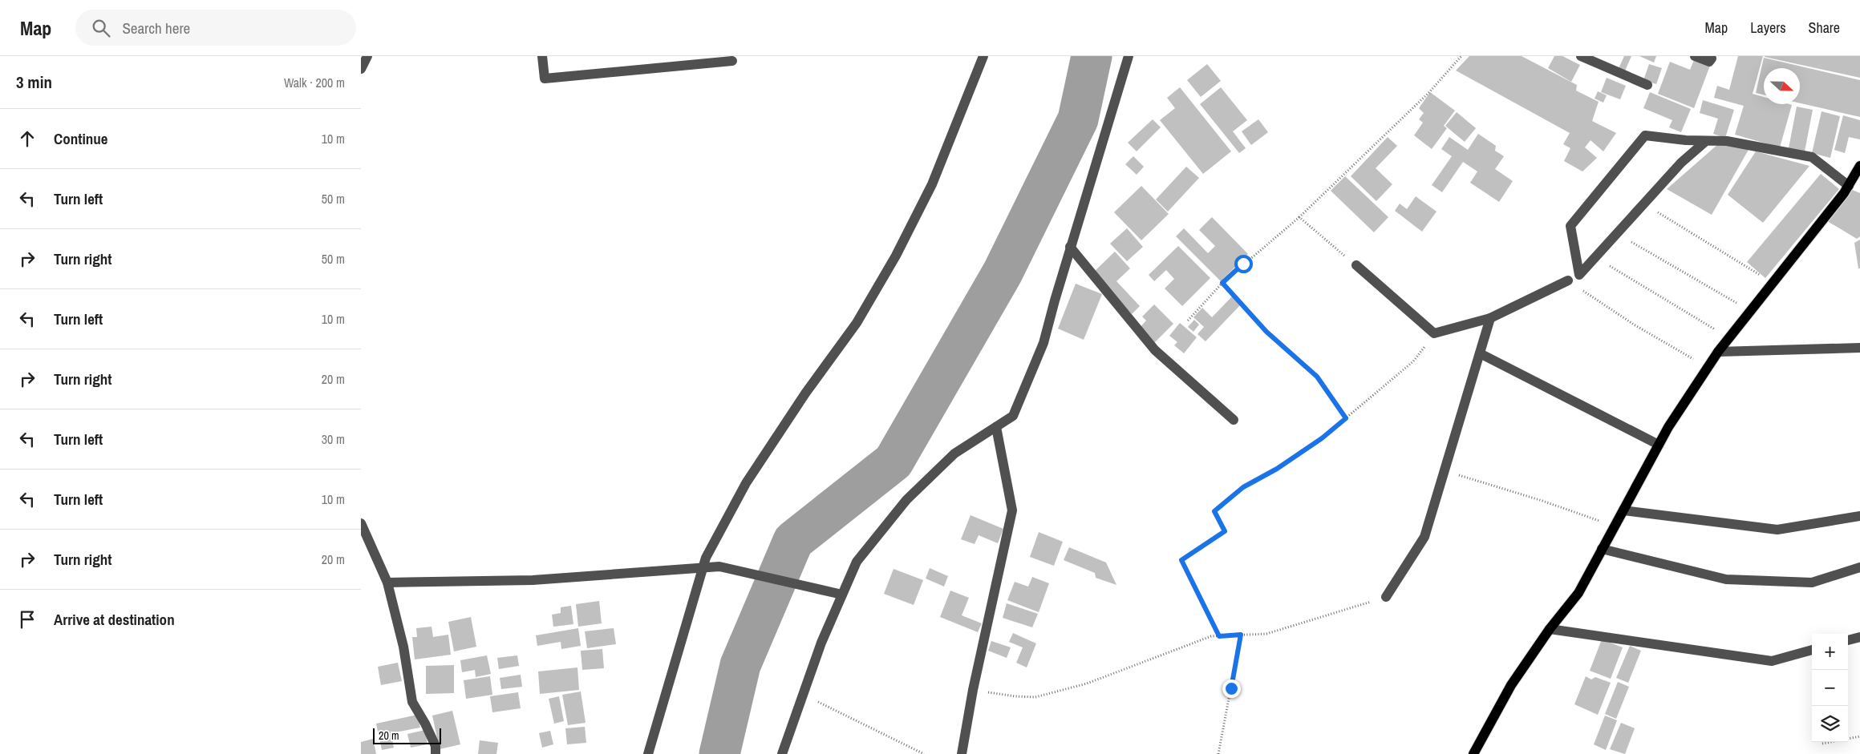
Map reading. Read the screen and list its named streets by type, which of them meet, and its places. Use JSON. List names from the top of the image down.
{
  "scale_bar": "20 m",
  "north": "right",
  "page": {
    "header": "Map",
    "search": "Search here",
    "nav": ["Map", "Layers", "Share"],
    "heading": ["3 min", "Walk · 200 m"],
    "list": [
      ["Continue", "10 m"],
      ["Turn left", "50 m"],
      ["Turn right", "50 m"],
      ["Turn left", "10 m"],
      ["Turn right", "20 m"],
      ["Turn left", "30 m"],
      ["Turn left", "10 m"],
      ["Turn right", "20 m"],
      "Arrive at destination"
    ],
    "map_buttons": ["+", "−"],
    "scale": "20 m"
  }
}
